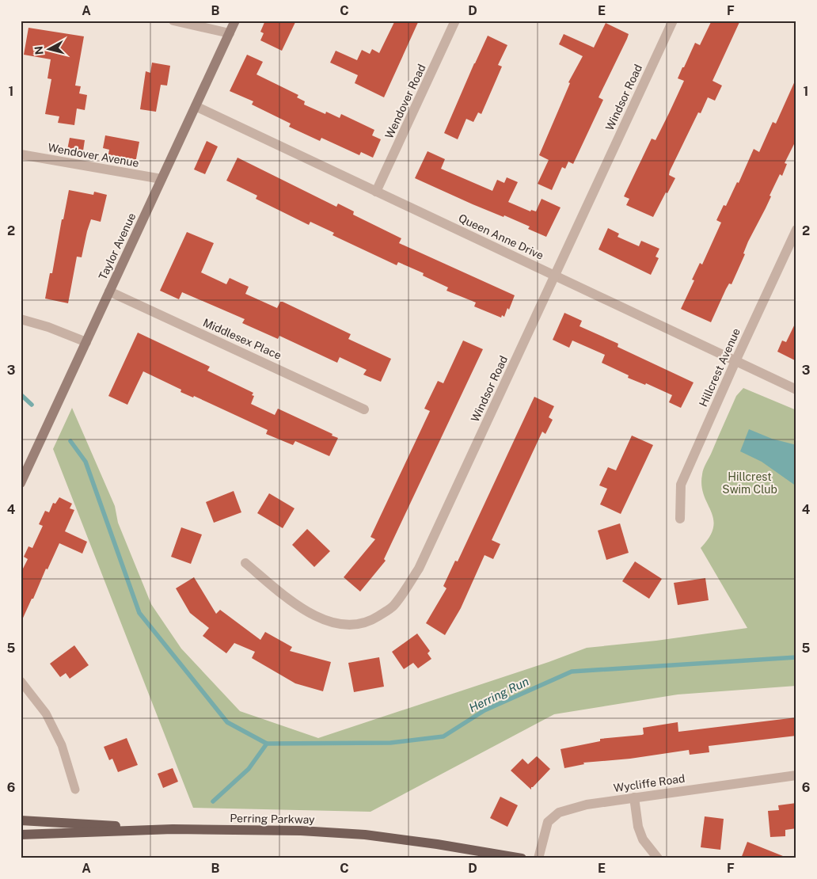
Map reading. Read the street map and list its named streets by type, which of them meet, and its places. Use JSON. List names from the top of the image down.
{
  "streets": {
    "main road": ["Taylor Avenue", "Perring Parkway"],
    "street": [
      "Windsor Road",
      "Wendover Road",
      "Wendover Avenue",
      "Queen Anne Drive",
      "Middlesex Place",
      "Hillcrest Avenue",
      "Wycliffe Road"
    ]
  },
  "crossings": [
    ["Windsor Road", "Queen Anne Drive"],
    ["Wendover Road", "Queen Anne Drive"],
    ["Wendover Avenue", "Taylor Avenue"],
    ["Queen Anne Drive", "Taylor Avenue"],
    ["Queen Anne Drive", "Hillcrest Avenue"],
    ["Taylor Avenue", "Middlesex Place"]
  ],
  "water": ["Herring Run"],
  "parks": ["Hillcrest Swim Club"],
  "north": "left",
  "grid": {
    "columns": [
      "A",
      "B",
      "C",
      "D",
      "E",
      "F"
    ],
    "rows": [
      "1",
      "2",
      "3",
      "4",
      "5",
      "6"
    ]
  }
}
